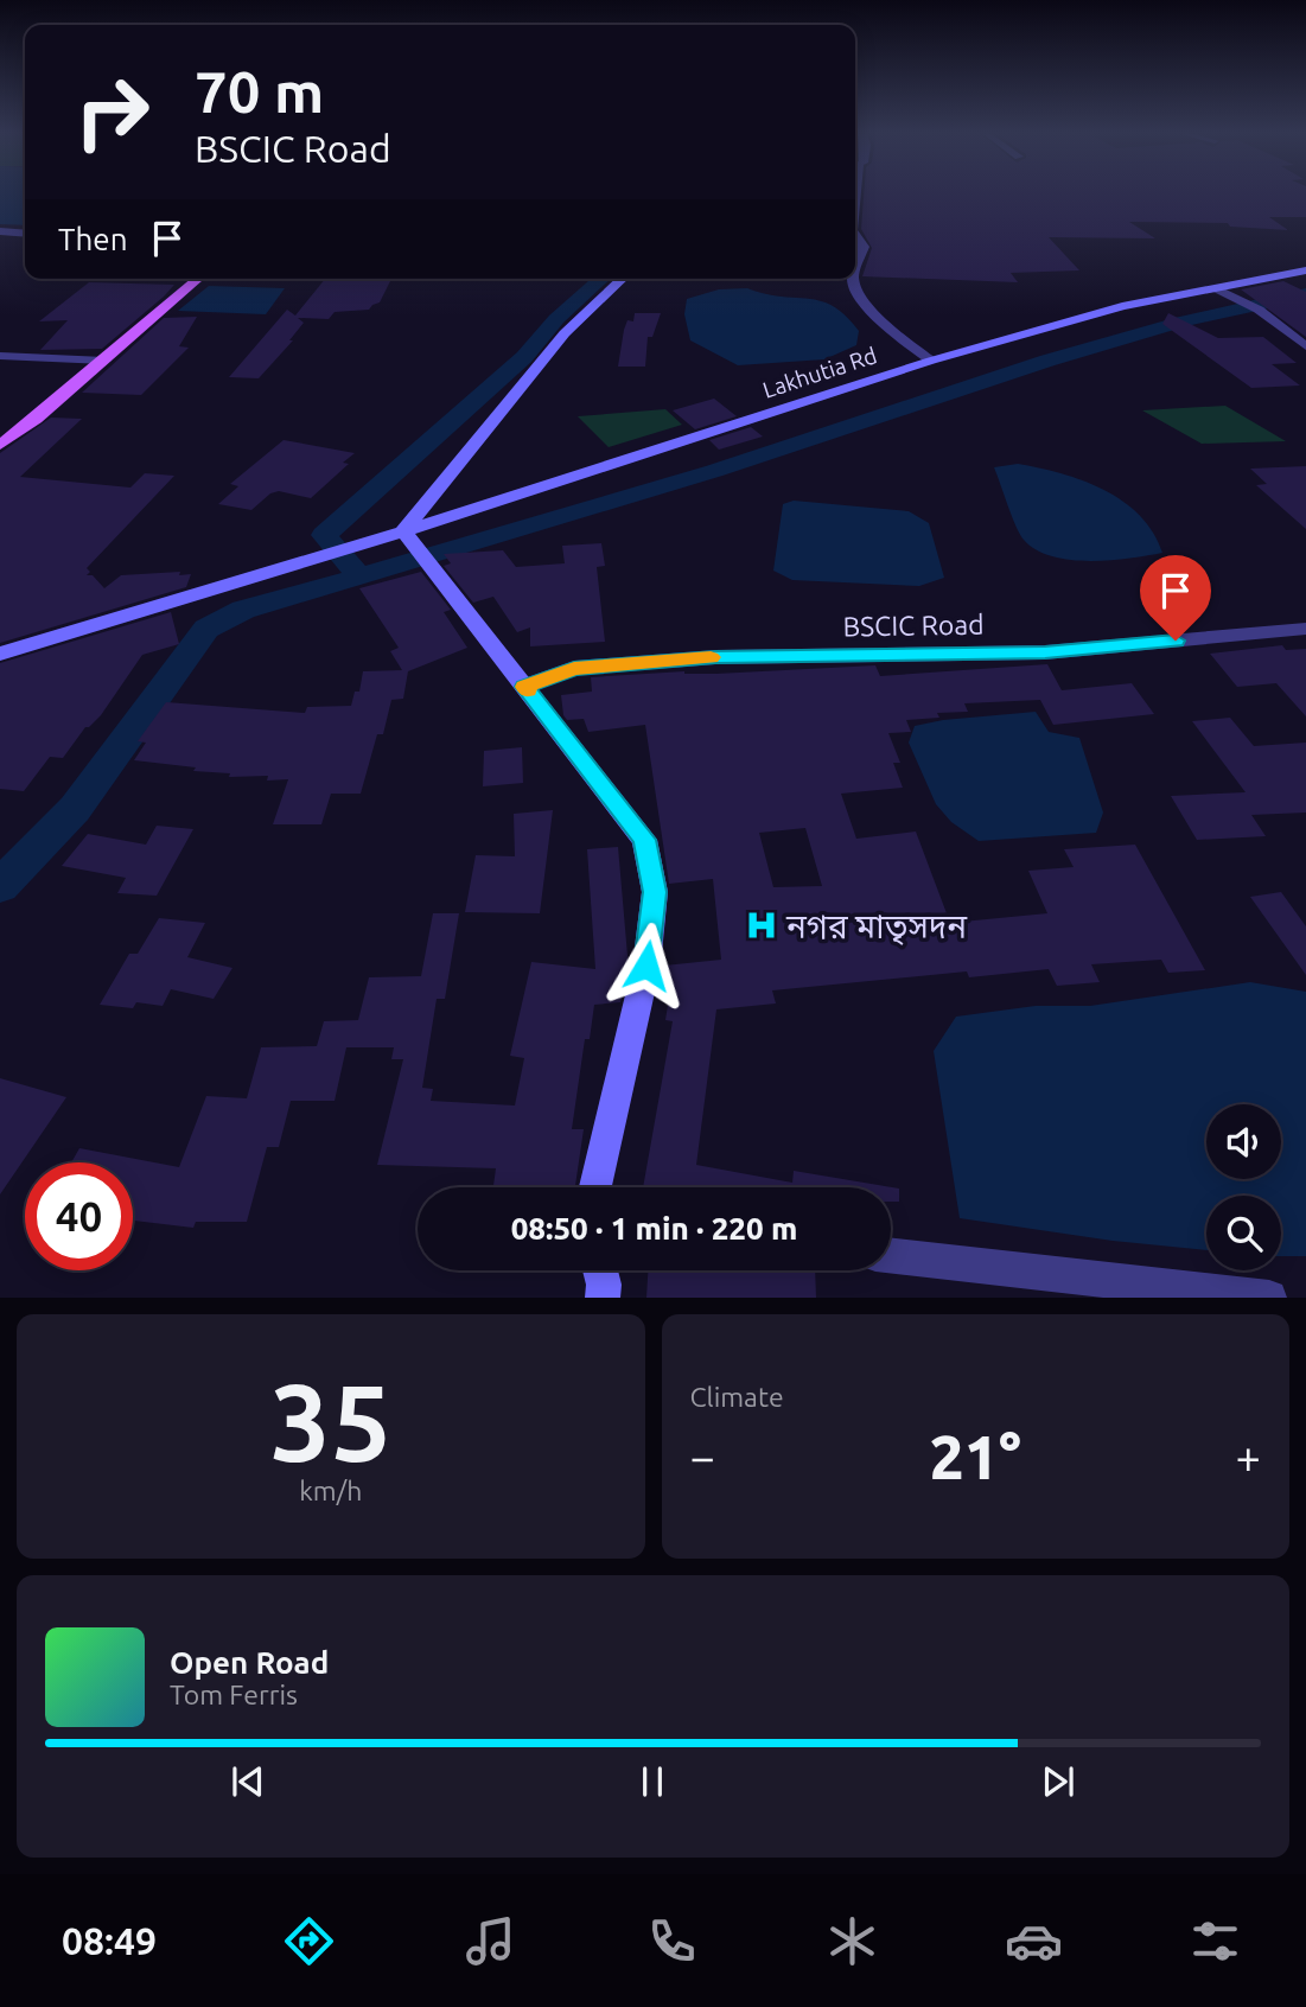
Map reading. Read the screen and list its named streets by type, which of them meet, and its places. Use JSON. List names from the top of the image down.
{
  "streets": {
    "street": ["Lakhutia Rd", "BSCIC Road"]
  },
  "places": {
    "hospital": ["নগর মাতৃসদন"]
  },
  "page": {
    "turn": ["70 m", "BSCIC Road"],
    "then": "Then",
    "limit": "40",
    "trip": "08:50 · 1 min · 220 m",
    "tile": [
      ["35", "km/h"],
      "Climate"
    ],
    "heat": ["−", "21°", "+"],
    "song": ["Open Road", "Tom Ferris"],
    "tabs": "08:49"
  }
}
